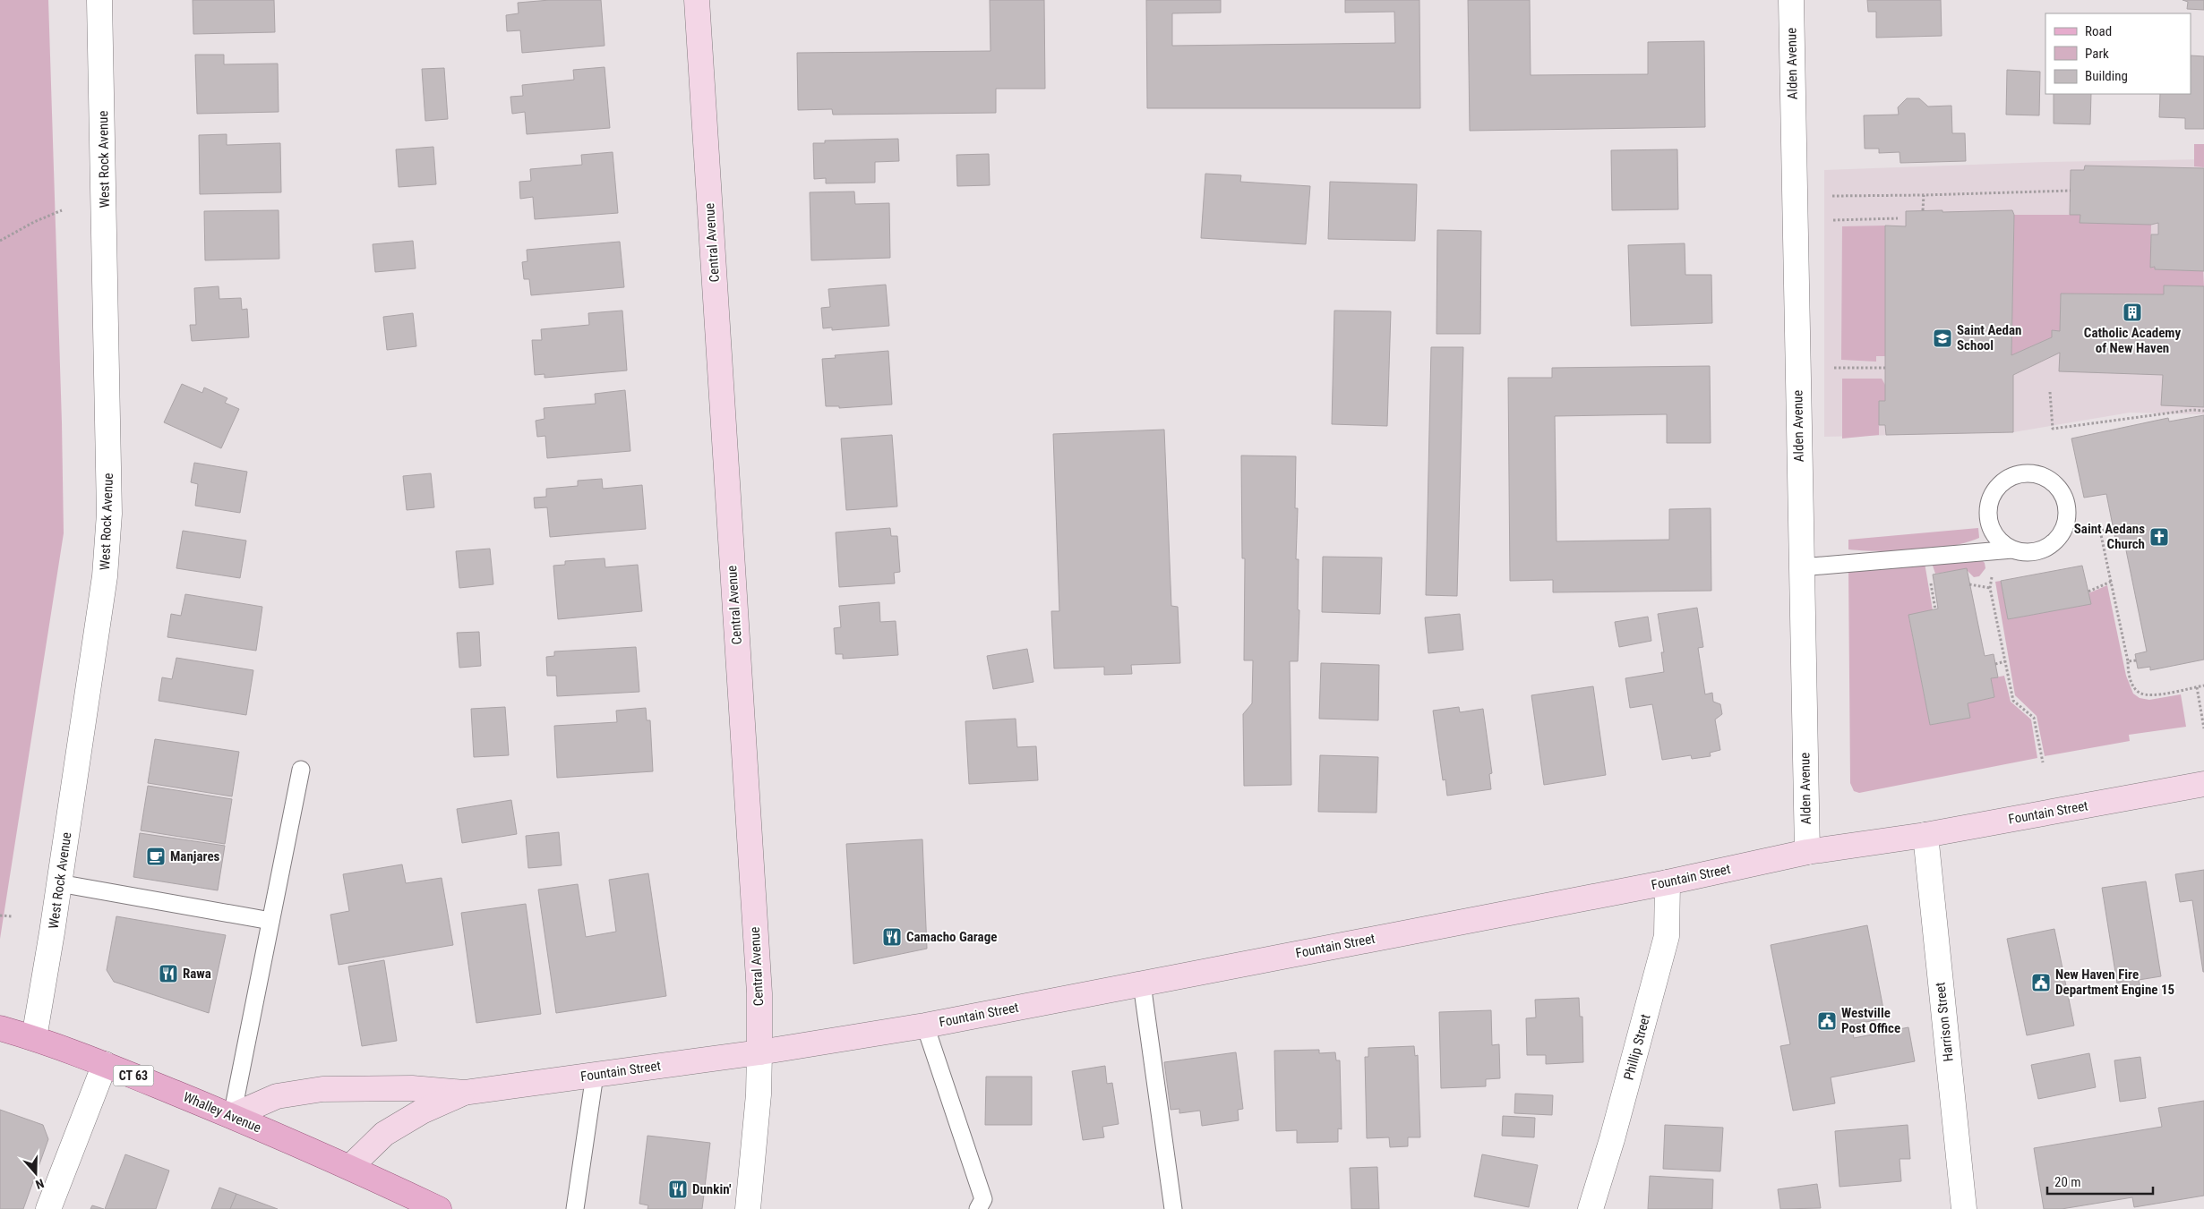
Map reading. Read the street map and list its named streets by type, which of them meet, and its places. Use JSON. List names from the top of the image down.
{
  "streets": {
    "main road": [
      "Central Avenue",
      "Fountain Street",
      "CT 63",
      "Whalley Avenue"
    ],
    "street": [
      "Alden Avenue",
      "West Rock Avenue",
      "Harrison Street",
      "Phillip Street"
    ]
  },
  "crossings": [
    ["Alden Avenue", "Fountain Street"],
    ["West Rock Avenue", "Whalley Avenue"],
    ["Central Avenue", "Fountain Street"],
    ["Fountain Street", "Harrison Street"],
    ["Fountain Street", "Phillip Street"],
    ["Fountain Street", "Whalley Avenue"]
  ],
  "places": {
    "building": ["Catholic Academy of New Haven"],
    "school or university": ["Saint Aedan School"],
    "church": ["Saint Aedans Church"],
    "cafe": ["Manjares"],
    "restaurant": ["Camacho Garage", "Rawa", "Dunkin'"],
    "public building": ["New Haven Fire Department Engine 15", "Westville Post Office"]
  },
  "legend": ["Road", "Park", "Building"],
  "scale_bar": "20 m",
  "north": "bottom"
}
